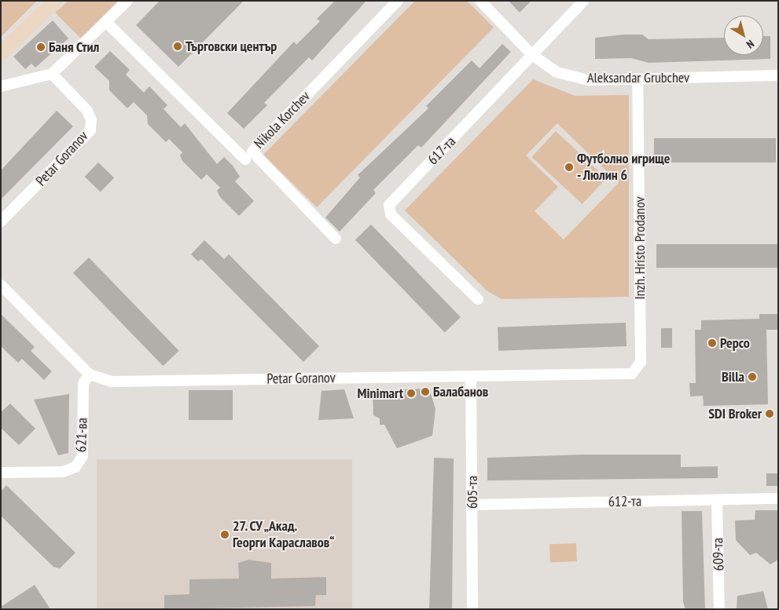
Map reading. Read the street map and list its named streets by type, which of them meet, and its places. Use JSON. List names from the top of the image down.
{
  "streets": {
    "street": [
      "Aleksandar Grubchev",
      "Nikola Korchev",
      "617-та",
      "Petar Goranov",
      "Inzh. Hristo Prodanov",
      "621-ва",
      "605-та",
      "612-та",
      "609-та"
    ]
  },
  "crossings": [
    ["Aleksandar Grubchev", "617-та"],
    ["Aleksandar Grubchev", "Inzh. Hristo Prodanov"],
    ["Petar Goranov", "Inzh. Hristo Prodanov"],
    ["Petar Goranov", "621-ва"],
    ["Petar Goranov", "605-та"],
    ["605-та", "612-та"],
    ["612-та", "609-та"]
  ],
  "places": [
    "Търговски център",
    "Баня Стил",
    "Футболно игрище - Люлин 6",
    "Pepco",
    "Billa",
    "Балабанов",
    "Minimart",
    "SDI Broker",
    "27. СУ „Акад. Георги Караславов“"
  ],
  "north": "bottom right"
}
